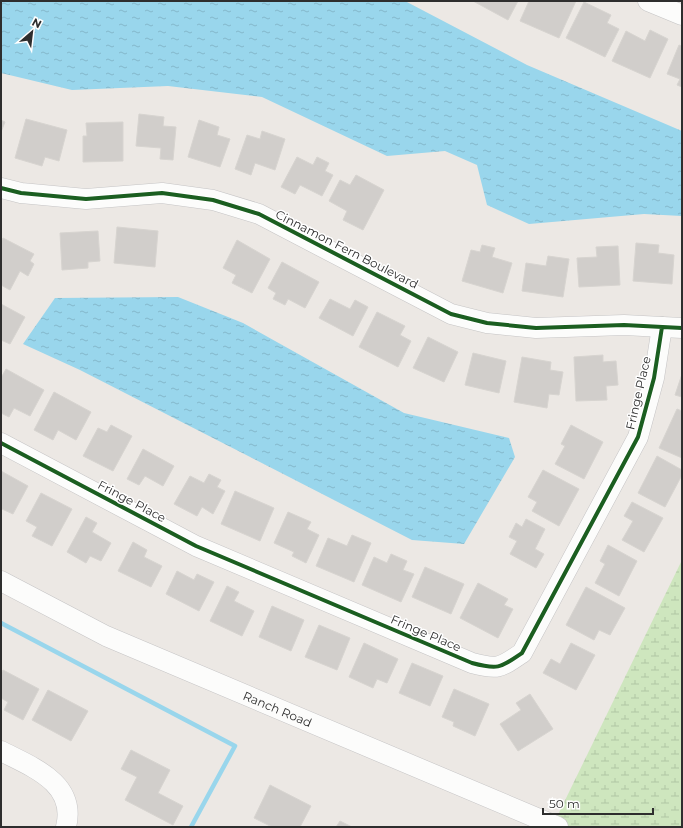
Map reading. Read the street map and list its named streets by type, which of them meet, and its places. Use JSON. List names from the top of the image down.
{
  "streets": {
    "street": ["Cinnamon Fern Boulevard", "Fringe Place", "Ranch Road"]
  },
  "crossings": [
    ["Cinnamon Fern Boulevard", "Fringe Place"]
  ],
  "scale_bar": "50 m",
  "north": "top right"
}
